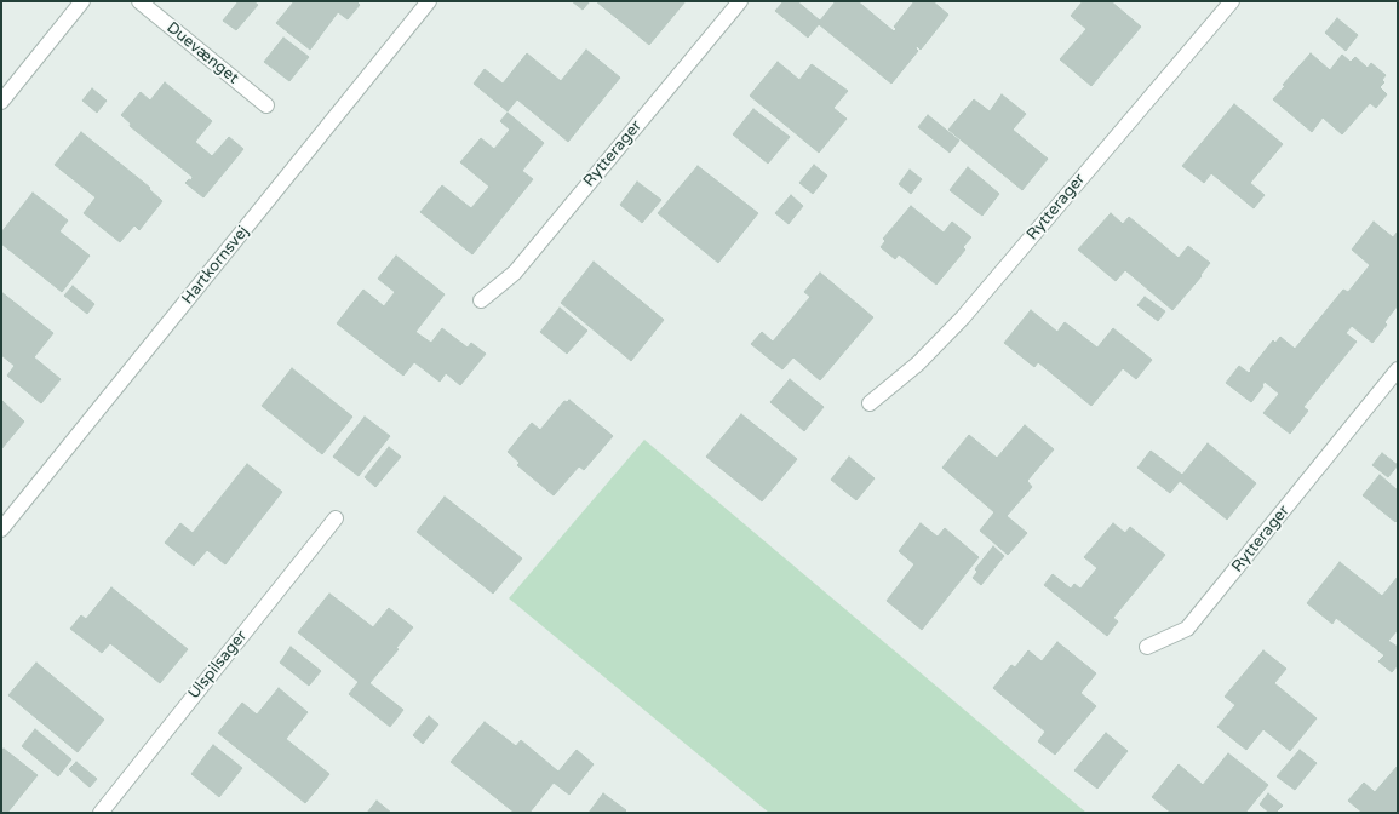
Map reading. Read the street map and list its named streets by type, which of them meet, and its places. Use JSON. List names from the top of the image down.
{
  "streets": {
    "street": [
      "Duevænget",
      "Rytterager",
      "Hartkornsvej",
      "Ulspilsager"
    ]
  }
}
